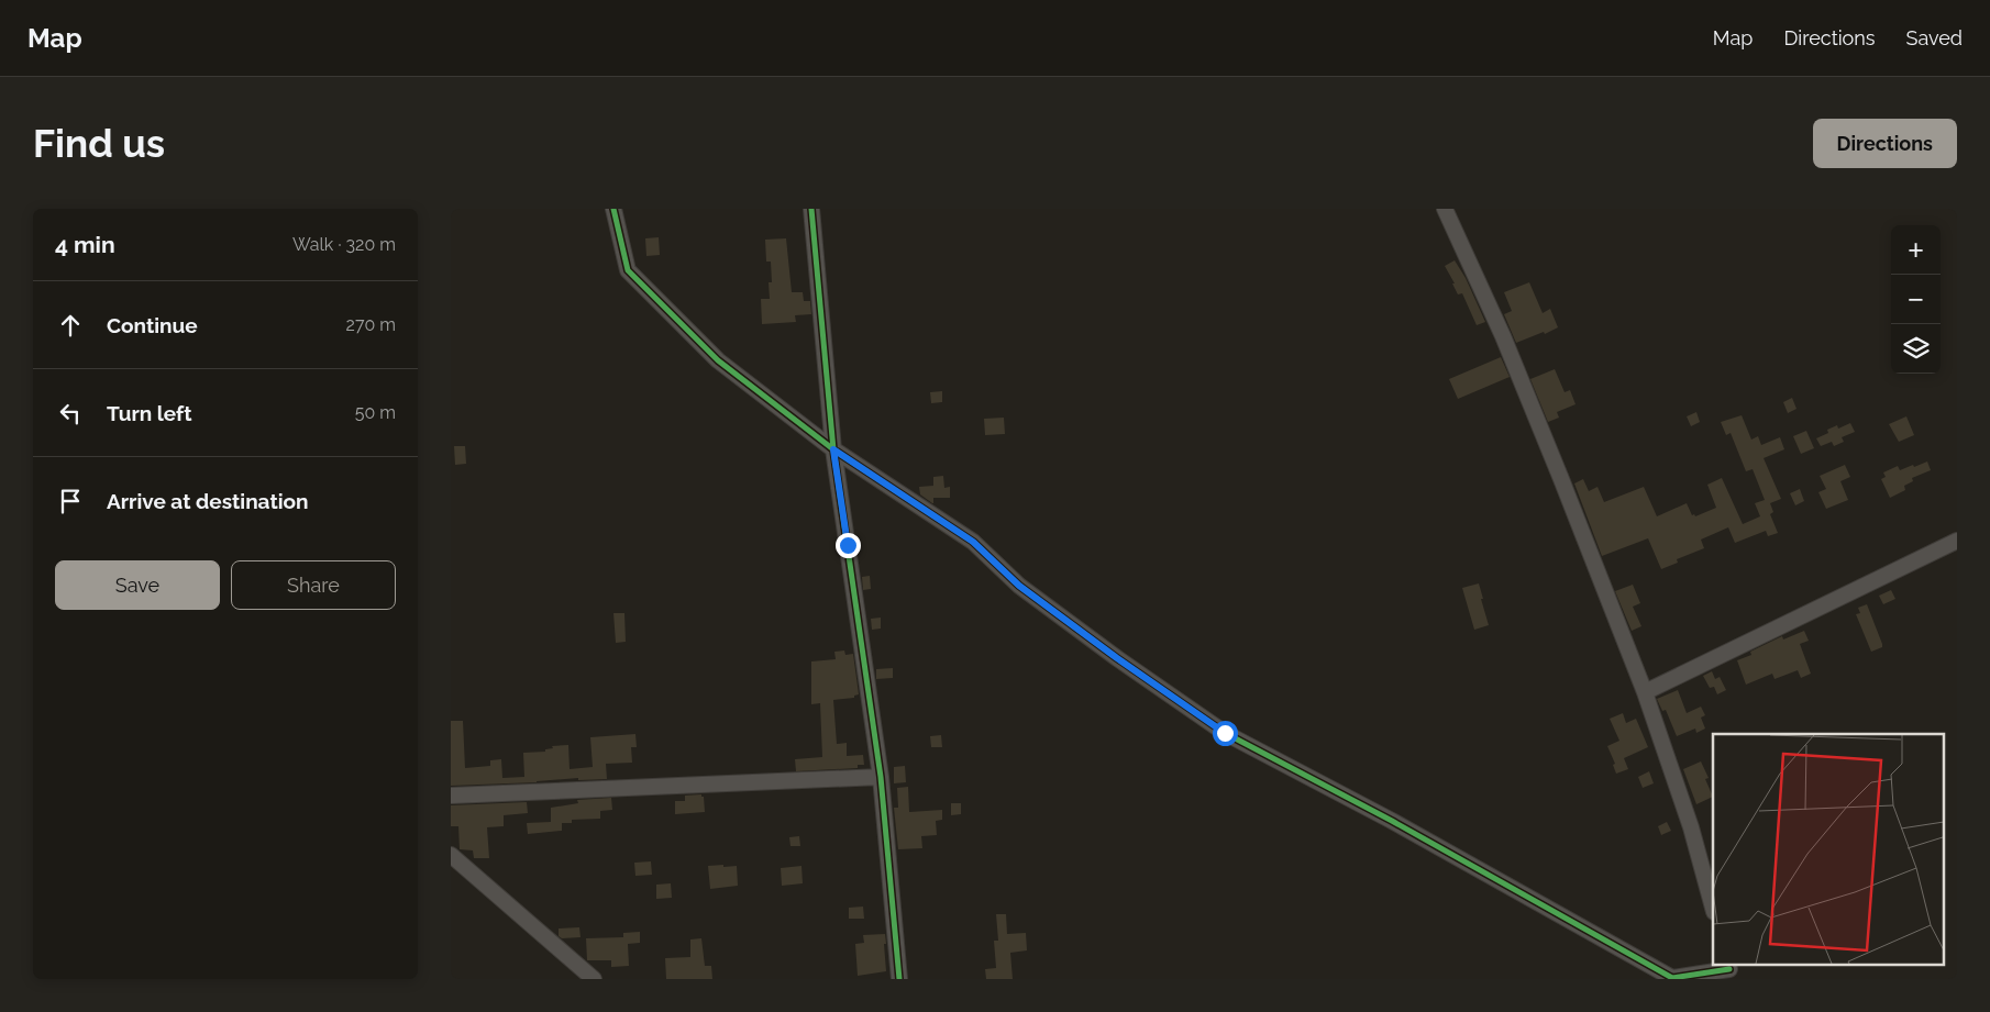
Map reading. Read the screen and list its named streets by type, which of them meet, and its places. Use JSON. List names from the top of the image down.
{
  "page": {
    "header": "Map",
    "nav": ["Map", "Directions", "Saved"],
    "buttons": [
      "Directions",
      ["Save", "Share"]
    ],
    "title": "Find us",
    "heading": ["4 min", "Walk · 320 m"],
    "map_buttons": ["+", "−"],
    "list": [
      ["Continue", "270 m"],
      ["Turn left", "50 m"],
      "Arrive at destination"
    ]
  }
}
